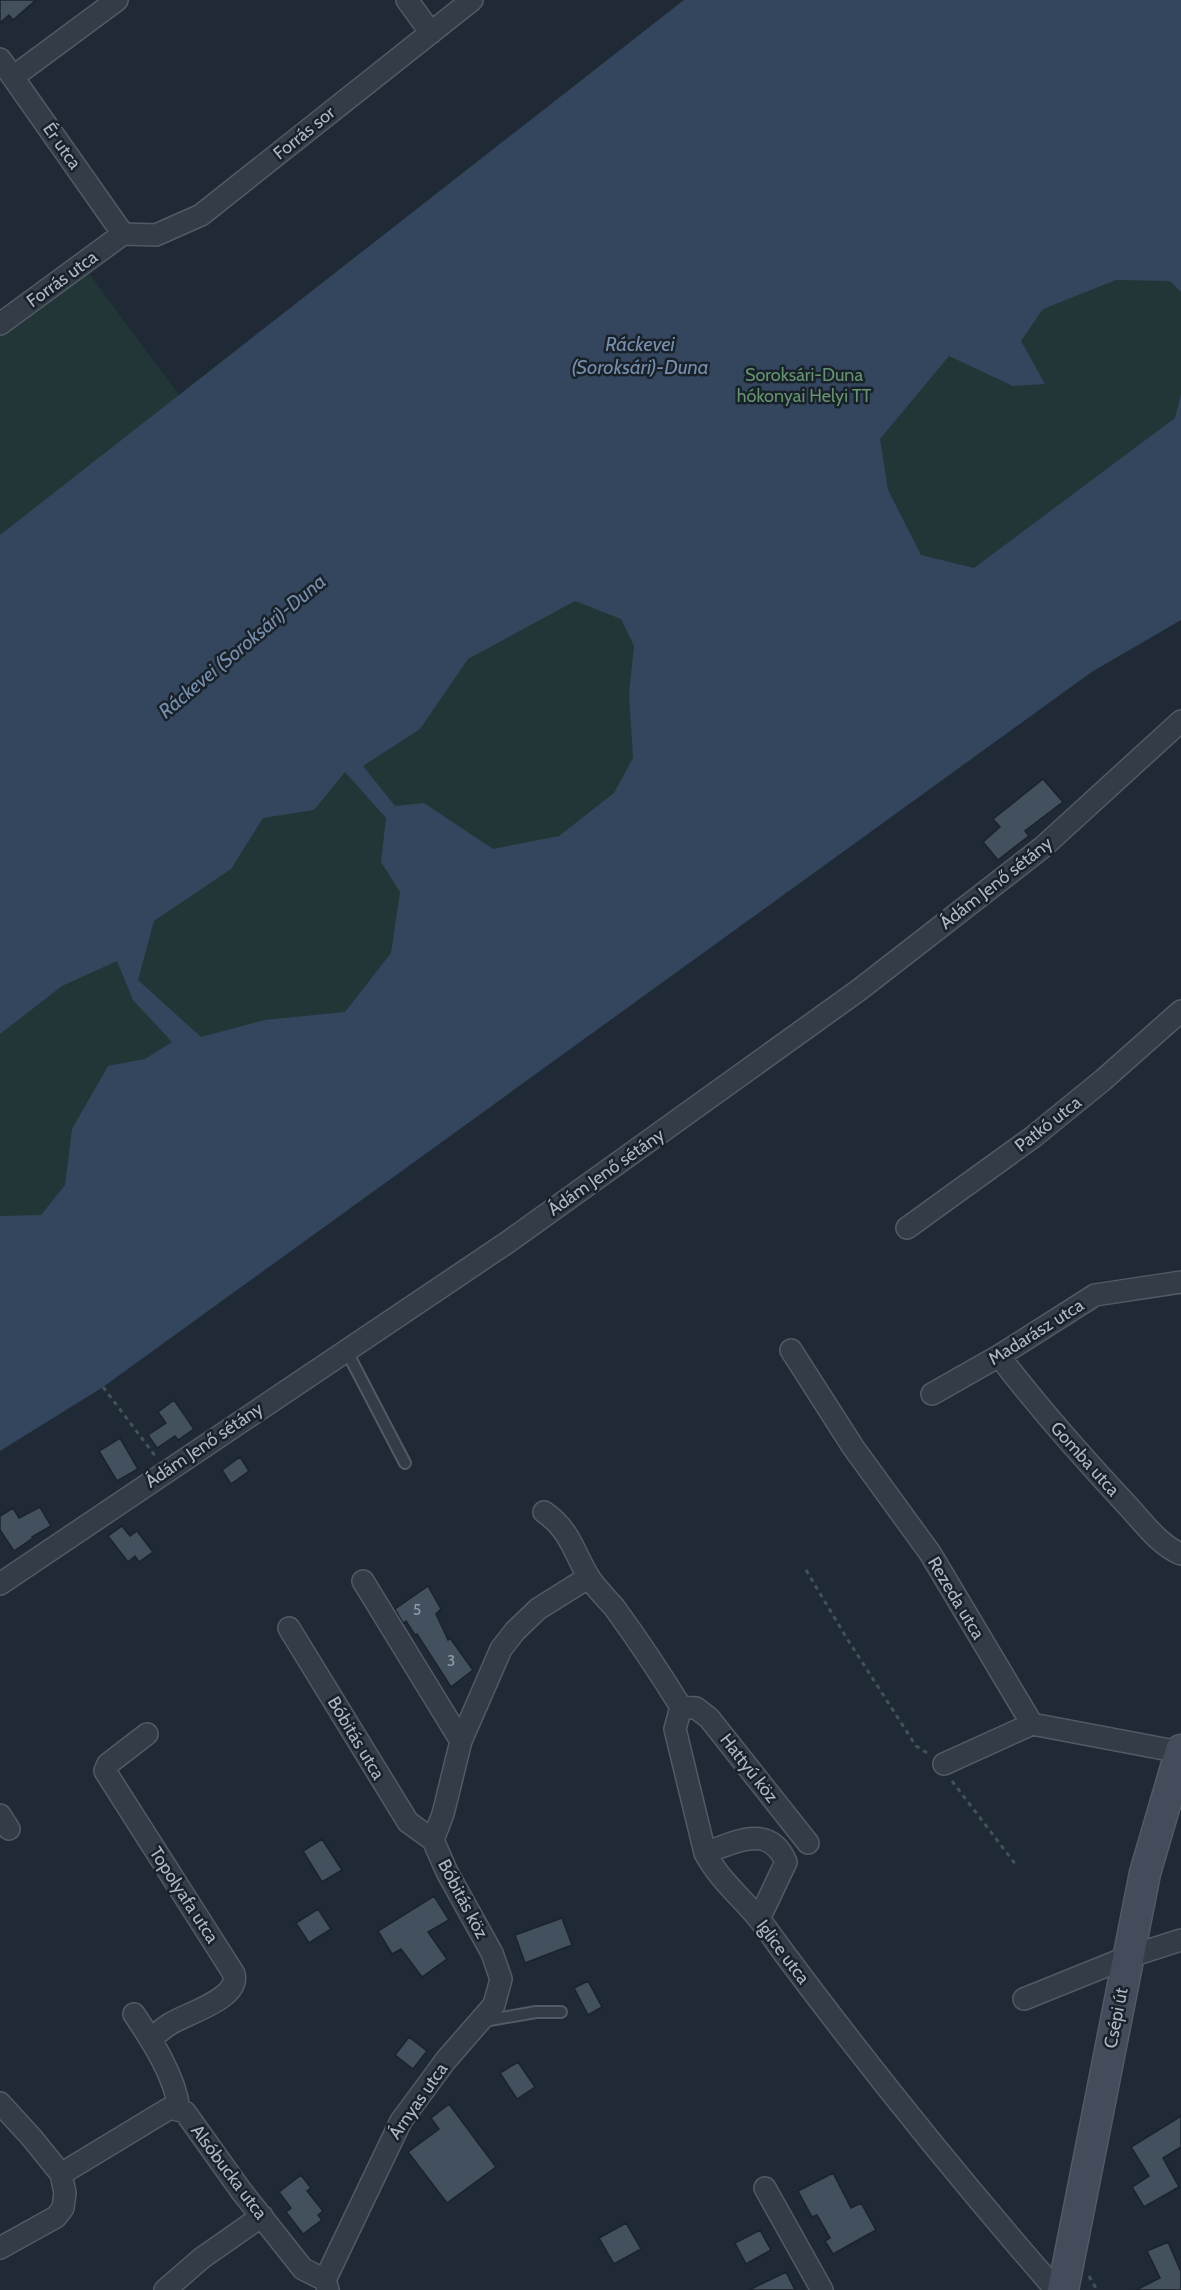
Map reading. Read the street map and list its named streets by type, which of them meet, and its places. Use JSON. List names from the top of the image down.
{
  "streets": {
    "street": [
      "Forrás sor",
      "Ér utca",
      "Forrás utca",
      "Ádám Jenő sétány",
      "Patkó utca",
      "Madarász utca",
      "Gomba utca",
      "Rezeda utca",
      "Bóbitás utca",
      "Hattyú köz",
      "Topolyafa utca",
      "Bóbitás köz",
      "Iglice utca",
      "Csépi út",
      "Árnyas utca",
      "Alsóbucka utca"
    ]
  },
  "crossings": [
    ["Forrás sor", "Ér utca"],
    ["Forrás sor", "Forrás utca"],
    ["Ér utca", "Forrás utca"],
    ["Madarász utca", "Gomba utca"],
    ["Bóbitás utca", "Bóbitás köz"],
    ["Hattyú köz", "Iglice utca"],
    ["Bóbitás köz", "Árnyas utca"],
    ["Árnyas utca", "Alsóbucka utca"]
  ],
  "water": ["Ráckevei (Soroksári)-Duna"],
  "parks": ["Soroksári-Duna hókonyai Helyi TT"],
  "house_numbers": ["5", "3"]
}
